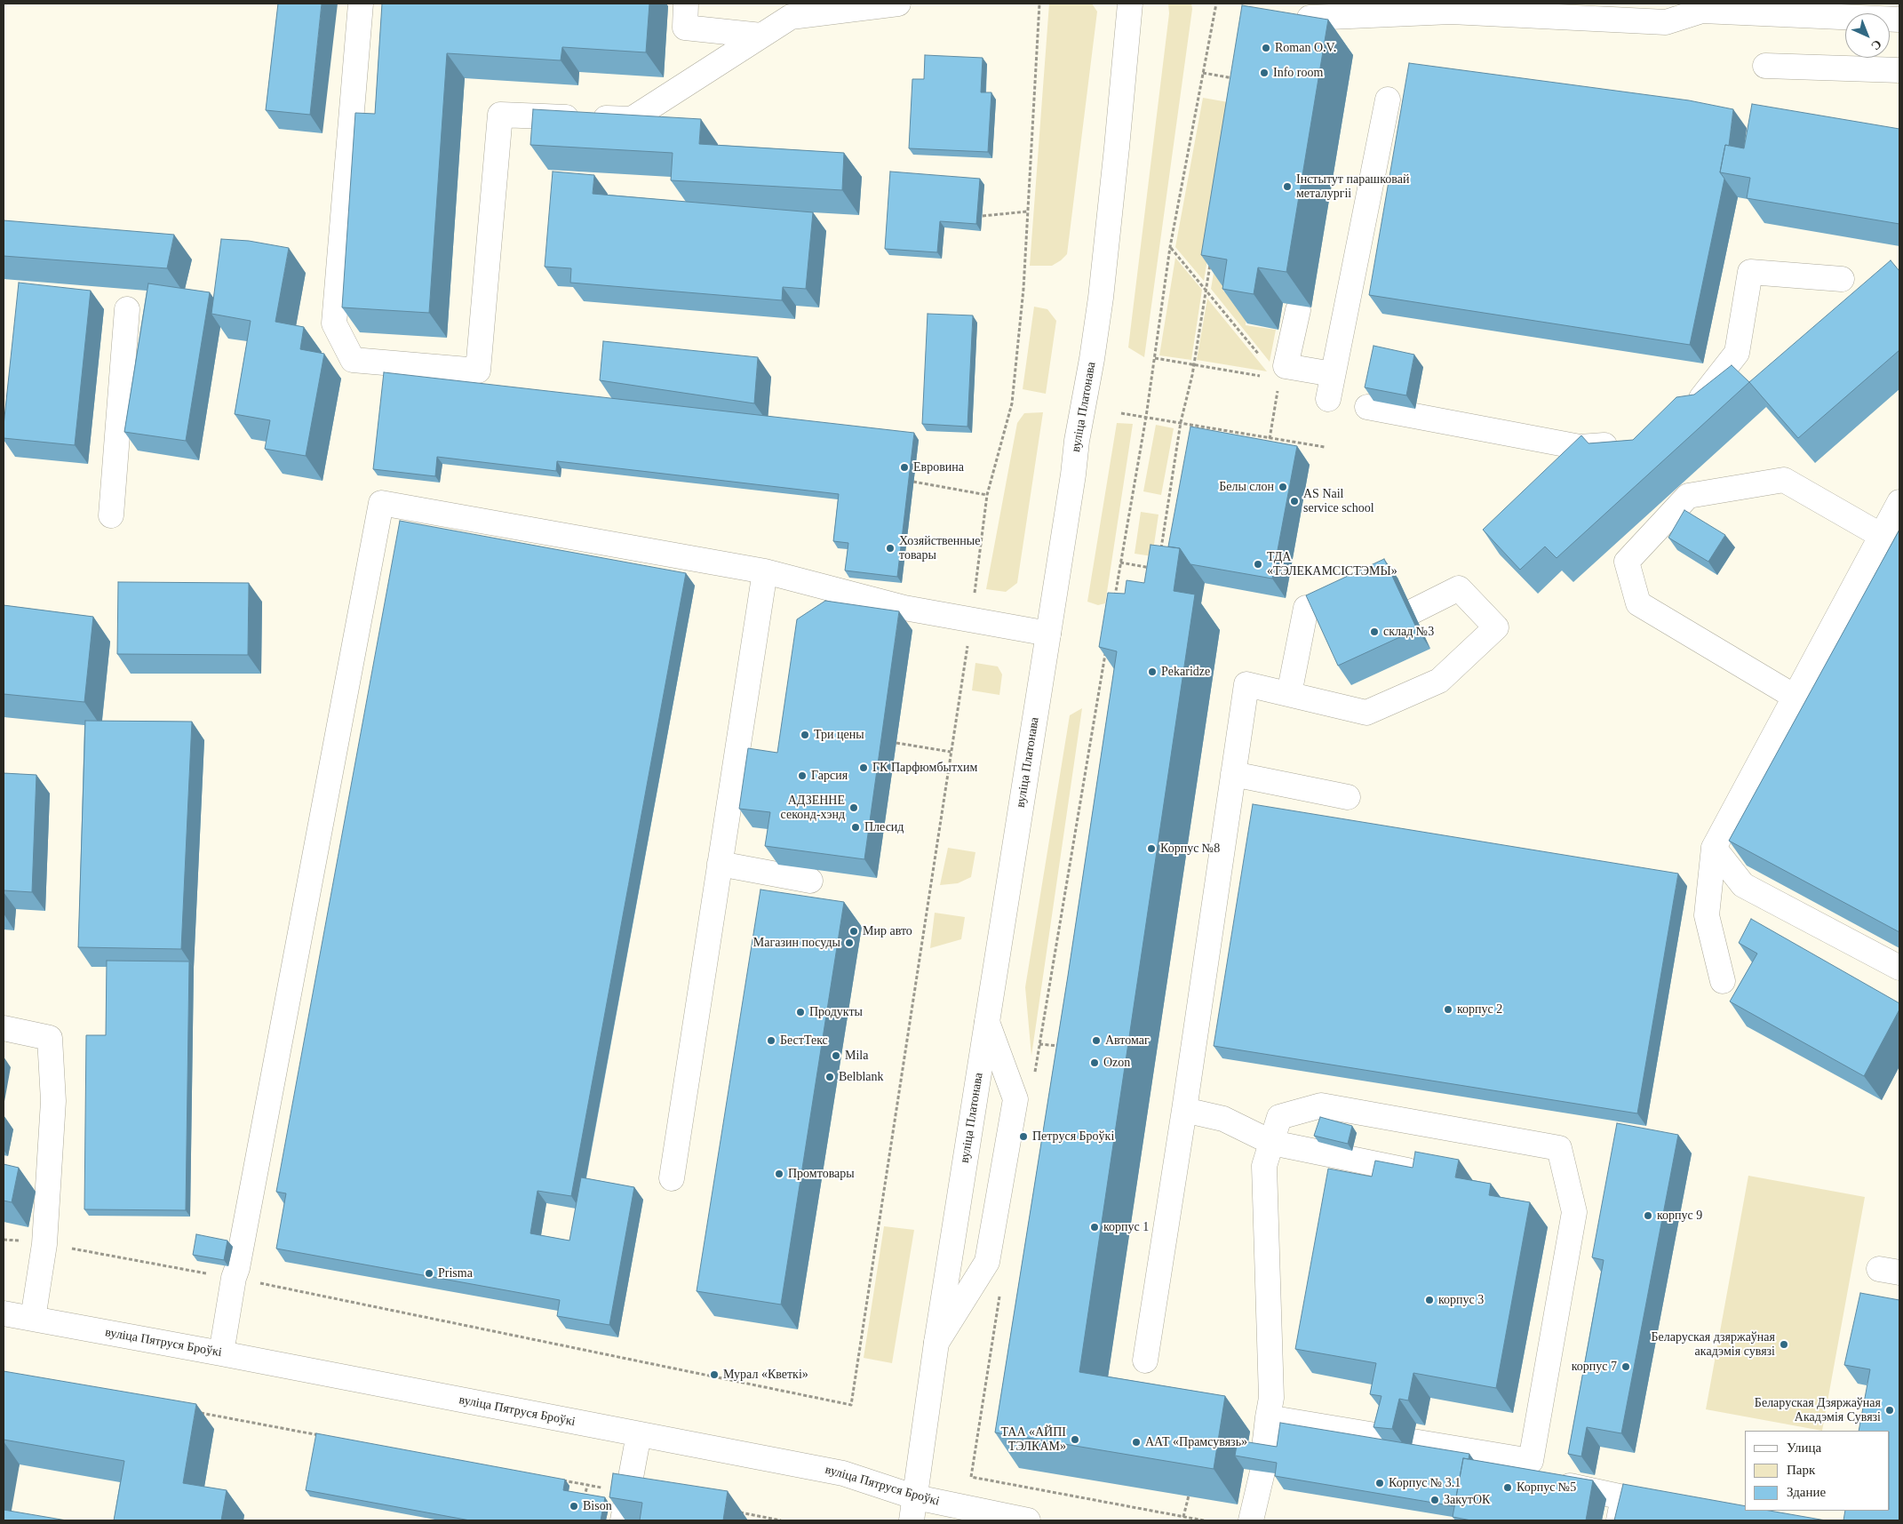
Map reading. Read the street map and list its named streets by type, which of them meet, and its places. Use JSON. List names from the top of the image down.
{
  "streets": {
    "main road": ["вуліца Платонава", "вуліца Пятруся Броўкі"]
  },
  "crossings": [
    ["вуліца Платонава", "вуліца Пятруся Броўкі"]
  ],
  "places": [
    "Roman O.V.",
    "Info room",
    "Інстытут парашковай металургіі",
    "Евровина",
    "Белы слон",
    "AS Nail service school",
    "Хозяйственные товары",
    "ТДА «ТЭЛЕКАМСІСТЭМЫ»",
    "склад №3",
    "Pekaridze",
    "Три цены",
    "ГК Парфюмбытхим",
    "Гарсия",
    "АДЗЕННЕ секонд-хэнд",
    "Плесид",
    "Корпус №8",
    "Мир авто",
    "Магазин посуды",
    "корпус 2",
    "Продукты",
    "БестТекс",
    "Автомаг",
    "Mila",
    "Ozon",
    "Belblank",
    "Петруся Броўкі",
    "Промтовары",
    "корпус 9",
    "корпус 1",
    "Prisma",
    "корпус 3",
    "Беларуская дзяржаўная акадэмія сувязі",
    "корпус 7",
    "Мурал «Кветкі»",
    "Беларуская Дзяржаўная Акадэмія Сувязі",
    "ТАА «АЙПI ТЭЛКАМ»",
    "ААТ «Прамсувязь»",
    "Корпус № 3.1",
    "Корпус №5",
    "ЗакутОК",
    "Bison"
  ],
  "legend": ["Улица", "Парк", "Здание"],
  "north": "bottom right"
}
